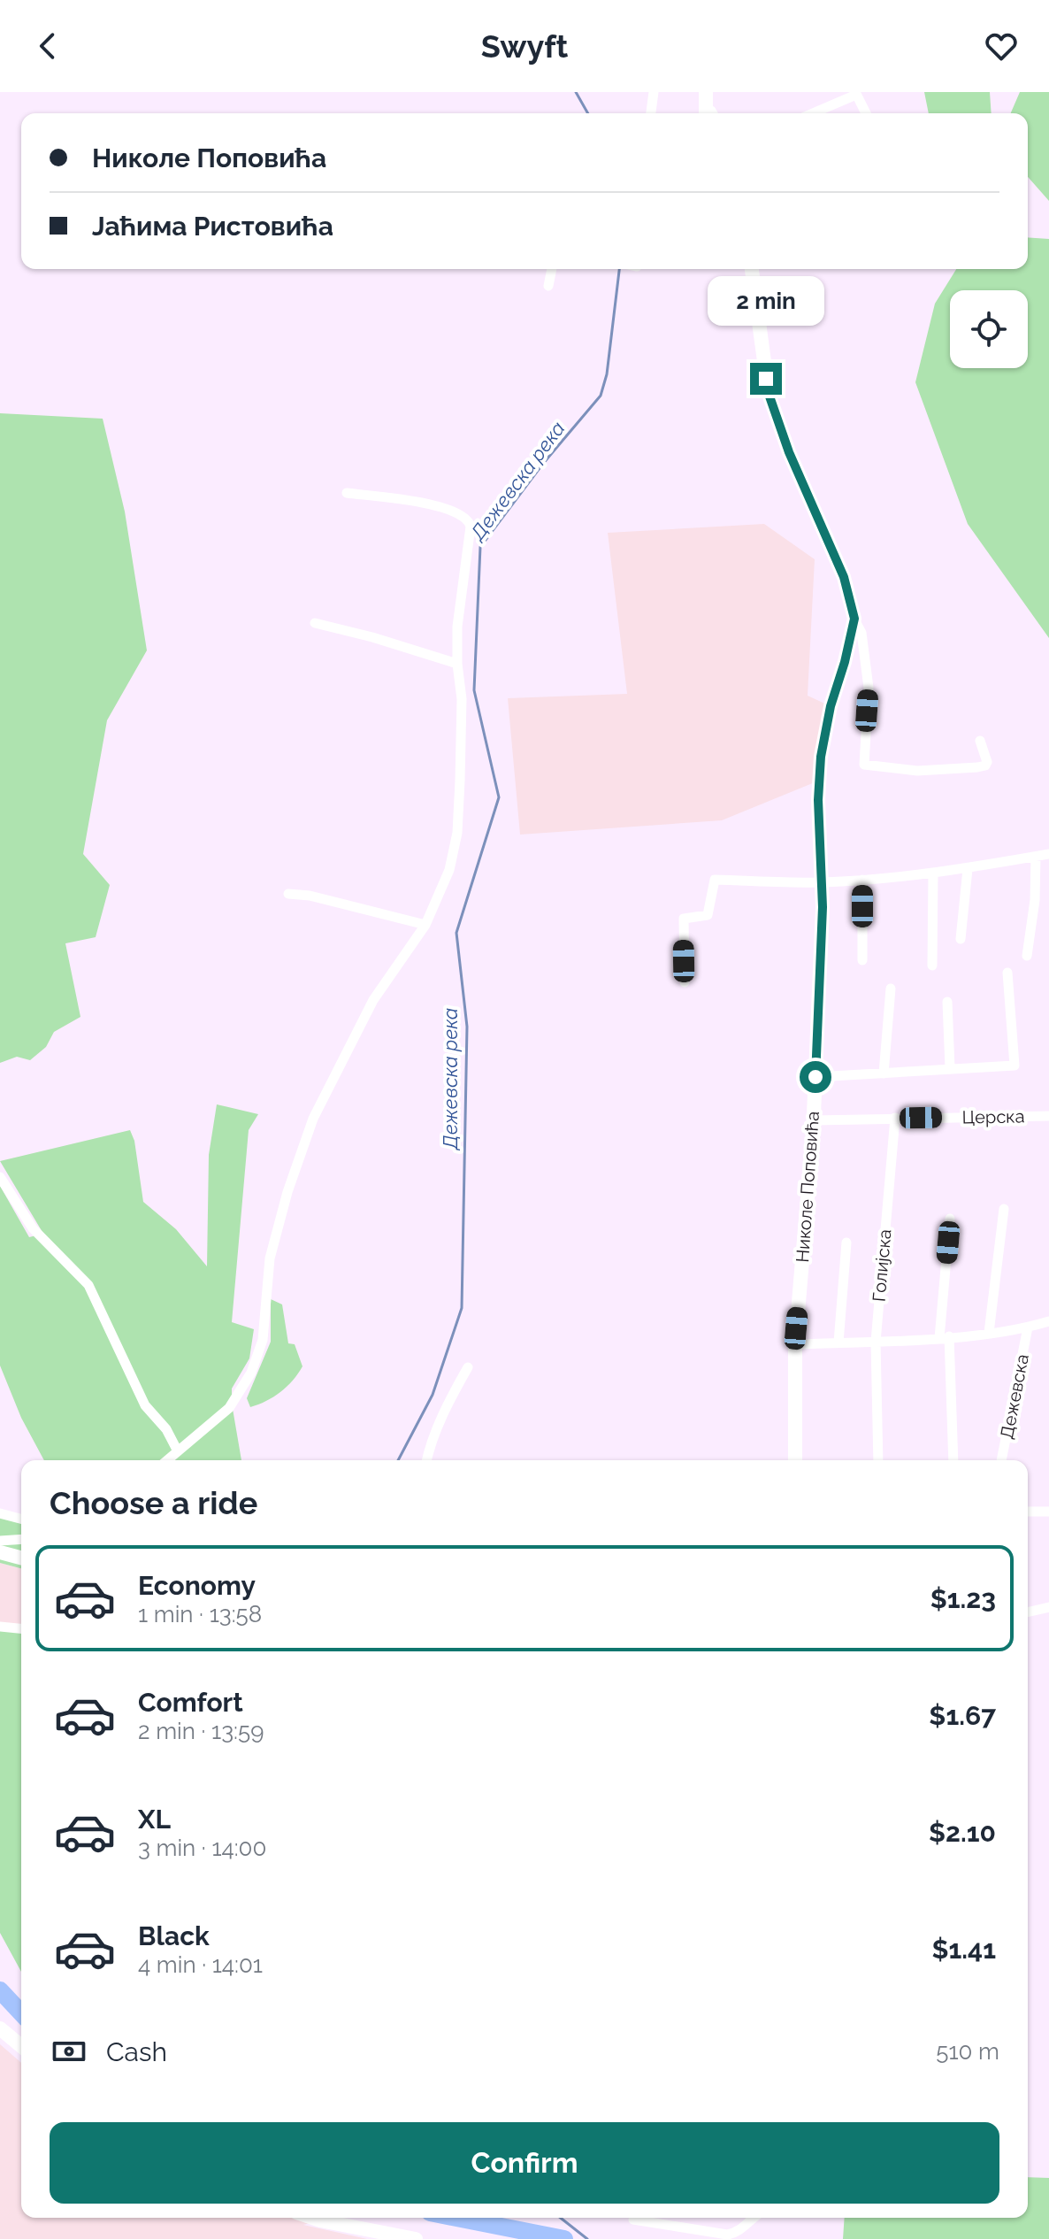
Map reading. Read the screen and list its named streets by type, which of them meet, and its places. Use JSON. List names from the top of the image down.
{
  "streets": {
    "main road": ["Николе Поповића"],
    "street": ["Церска", "Голијска", "Дежевска"]
  },
  "crossings": [
    ["Церска", "Николе Поповића"],
    ["Церска", "Голијска"]
  ],
  "water": ["Дежевска река"],
  "page": {
    "header": "Swyft",
    "banner": ["Николе Поповића", "Јаћима Ристовића"],
    "bubble": "2 min",
    "heading": "Choose a ride",
    "list": [
      {
        "name": "Economy",
        "note": "1 min · 13:58",
        "value": "$1.23"
      },
      {
        "name": "Comfort",
        "note": "2 min · 13:59",
        "value": "$1.67"
      },
      {
        "name": "XL",
        "note": "3 min · 14:00",
        "value": "$2.10"
      },
      {
        "name": "Black",
        "note": "4 min · 14:01",
        "value": "$1.41"
      }
    ],
    "pay": ["Cash", "510 m"],
    "buttons": "Confirm"
  }
}
